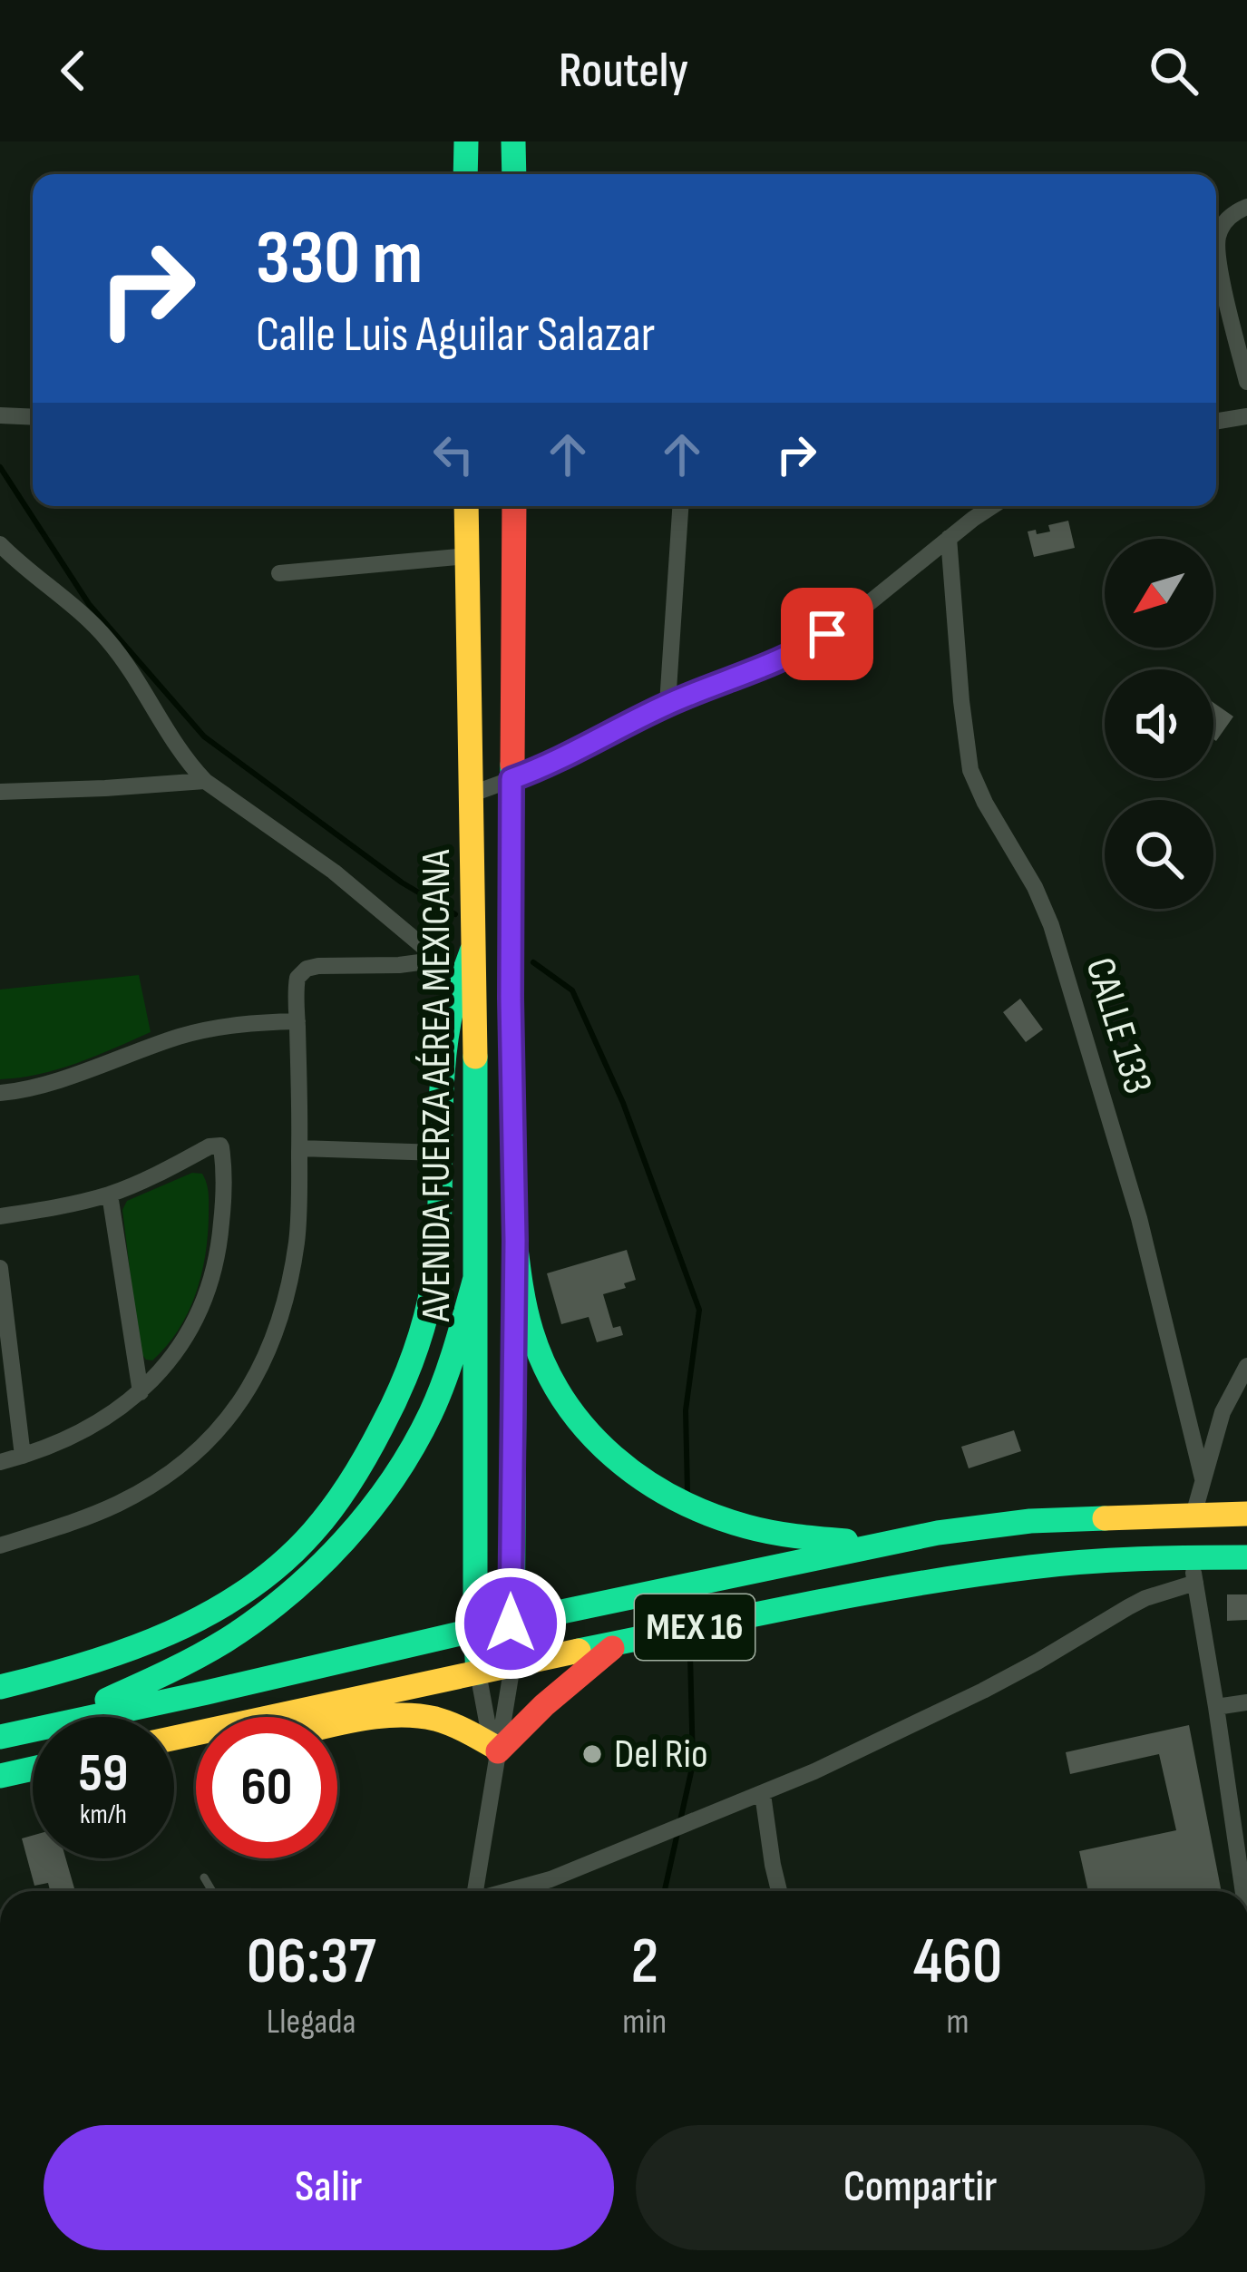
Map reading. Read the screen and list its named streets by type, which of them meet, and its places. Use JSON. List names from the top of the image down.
{
  "streets": {
    "main road": ["AVENIDA FUERZA AÉREA MEXICANA", "MEX 16"],
    "street": ["CALLE 133"]
  },
  "crossings": [
    ["AVENIDA FUERZA AÉREA MEXICANA", "MEX 16"]
  ],
  "places": ["Del Rio"],
  "north": "bottom left",
  "page": {
    "header": "Routely",
    "turn": ["330 m", "Calle Luis Aguilar Salazar"],
    "speed": "59 km/h",
    "limit": "60",
    "eta": [
      "06:37",
      "Llegada",
      "2",
      "min",
      "460",
      "m"
    ],
    "buttons": ["Salir", "Compartir"]
  }
}
